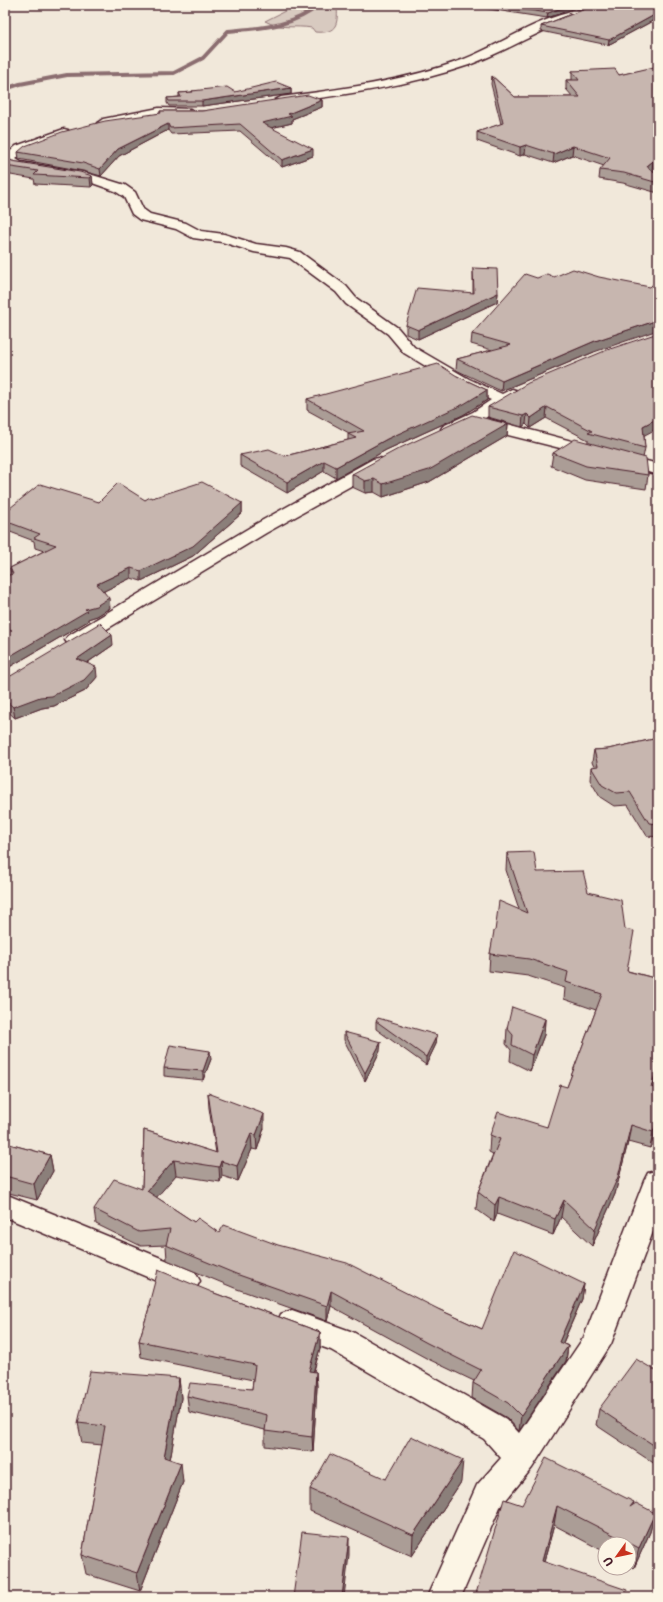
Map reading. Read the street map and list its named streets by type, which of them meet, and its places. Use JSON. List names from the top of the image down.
{
  "north": "bottom left"
}
